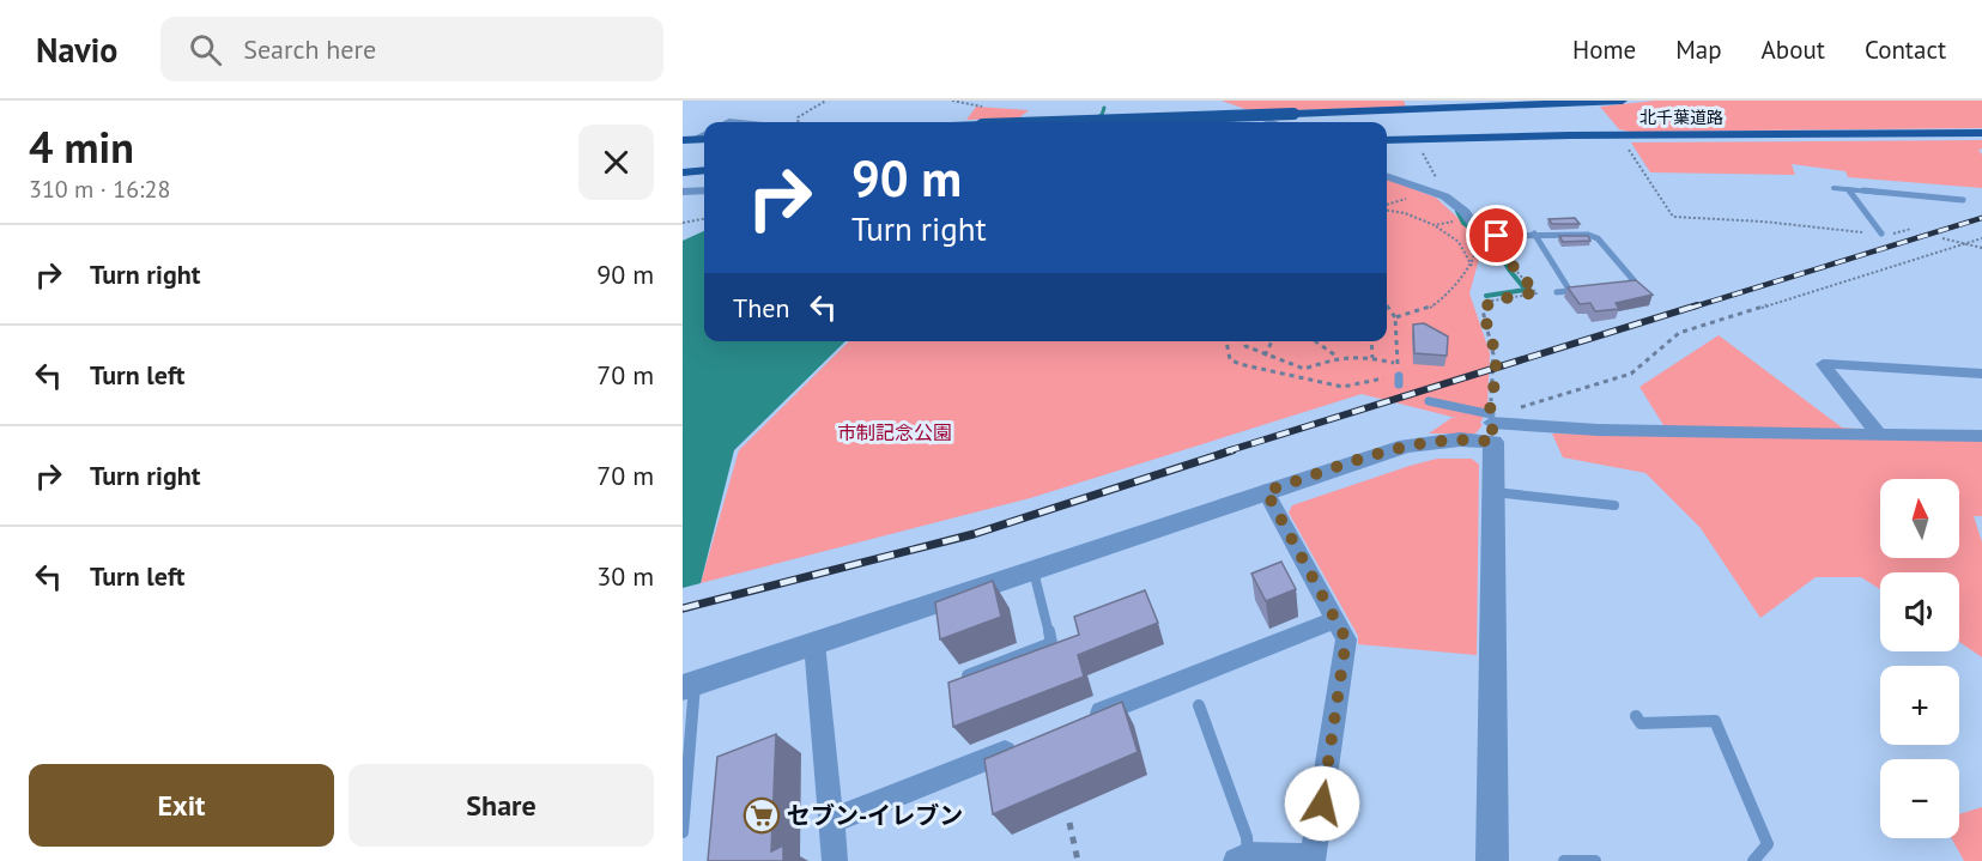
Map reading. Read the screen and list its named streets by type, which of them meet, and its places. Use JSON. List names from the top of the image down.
{
  "streets": {
    "highway": ["北千葉道路"]
  },
  "parks": ["市制記念公園"],
  "places": {
    "supermarket": ["セブン-イレブン"]
  },
  "north": "top",
  "page": {
    "header": "Navio",
    "search": "Search here",
    "nav": [
      "Home",
      "Map",
      "About",
      "Contact"
    ],
    "heading": ["4 min", "310 m · 16:28"],
    "turn": ["90 m", "Turn right"],
    "list": [
      {
        "name": "Turn right",
        "value": "90 m"
      },
      {
        "name": "Turn left",
        "value": "70 m"
      },
      {
        "name": "Turn right",
        "value": "70 m"
      },
      {
        "name": "Turn left",
        "value": "30 m"
      }
    ],
    "then": "Then",
    "map_buttons": ["+", "−"],
    "buttons": ["Exit", "Share"]
  }
}
